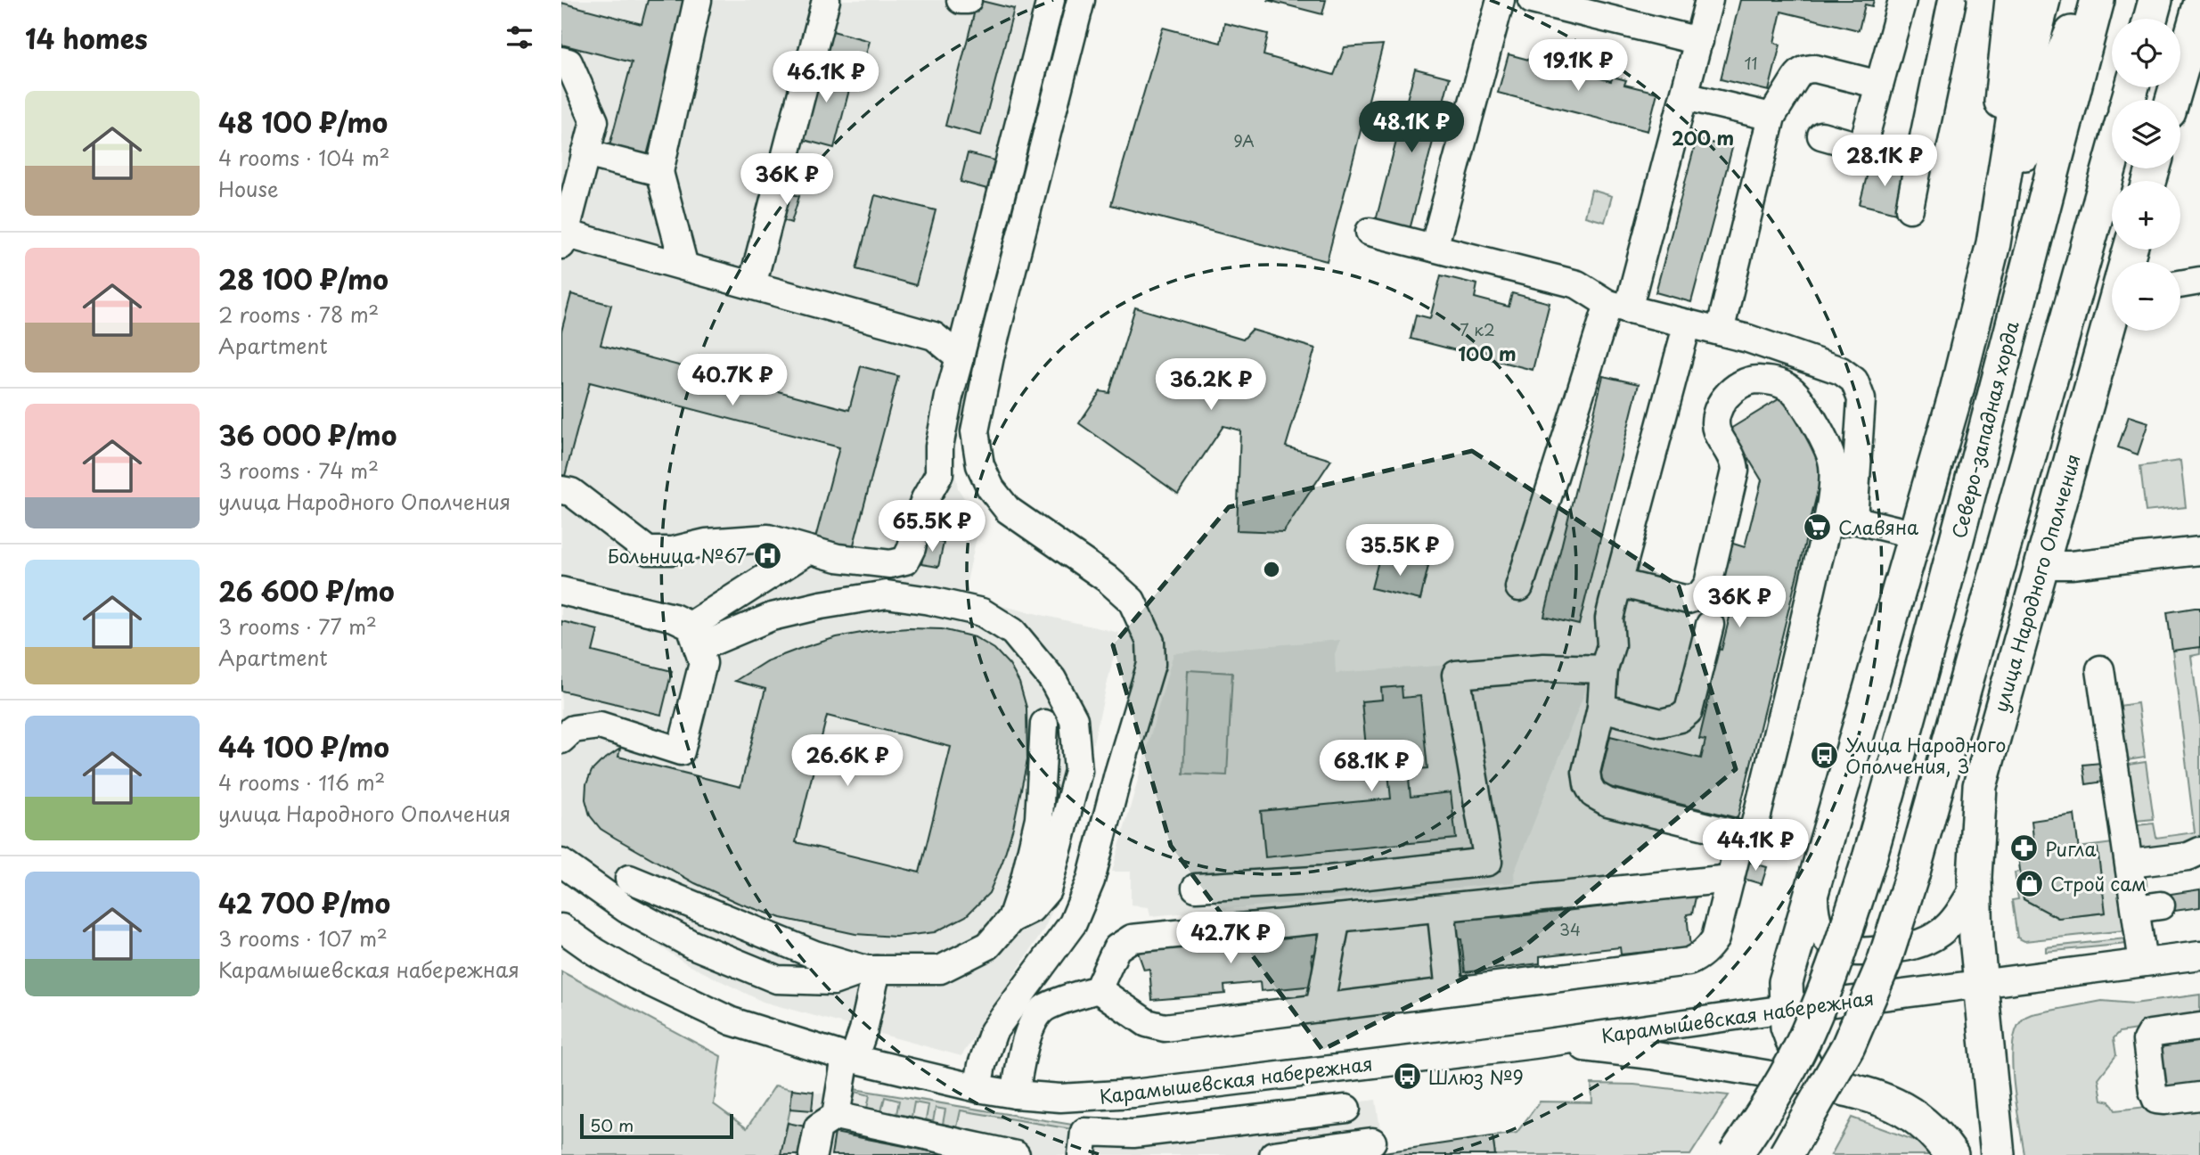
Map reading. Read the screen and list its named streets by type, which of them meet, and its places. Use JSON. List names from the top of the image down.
{
  "streets": {
    "main road": ["Северо-западная хорда", "улица Народного Ополчения"],
    "street": ["Карамышевская набережная"]
  },
  "crossings": [
    ["улица Народного Ополчения", "Карамышевская набережная"]
  ],
  "places": {
    "supermarket": ["Славяна"],
    "hospital": ["Больница №67"],
    "bus stop": ["Улица Народного Ополчения, 3", "Шлюз №9"],
    "pharmacy": ["Ригла"],
    "shop": ["Строй сам"]
  },
  "house_numbers": [
    "11",
    "9А",
    "7 к2",
    "34"
  ],
  "scale_bar": "50 m",
  "page": {
    "heading": "14 homes",
    "map_buttons": ["+", "−"],
    "price": [
      "19.1K ₽",
      "46.1K ₽",
      "48.1K ₽",
      "28.1K ₽",
      "36K ₽",
      "40.7K ₽",
      "36.2K ₽",
      "65.5K ₽",
      "35.5K ₽",
      "36K ₽",
      "26.6K ₽",
      "68.1K ₽",
      "44.1K ₽",
      "42.7K ₽"
    ],
    "list": [
      {
        "name": "48 100 ₽/mo",
        "note": "4 rooms · 104 m² · House"
      },
      {
        "name": "28 100 ₽/mo",
        "note": "2 rooms · 78 m² · Apartment"
      },
      {
        "name": "36 000 ₽/mo",
        "note": "3 rooms · 74 m² · улица Народного Ополчения"
      },
      {
        "name": "26 600 ₽/mo",
        "note": "3 rooms · 77 m² · Apartment"
      },
      {
        "name": "44 100 ₽/mo",
        "note": "4 rooms · 116 m² · улица Народного Ополчения"
      },
      {
        "name": "42 700 ₽/mo",
        "note": "3 rooms · 107 m² · Карамышевская набережная"
      }
    ],
    "scale": "50 m"
  },
  "rings": ["200 m", "100 m"]
}
